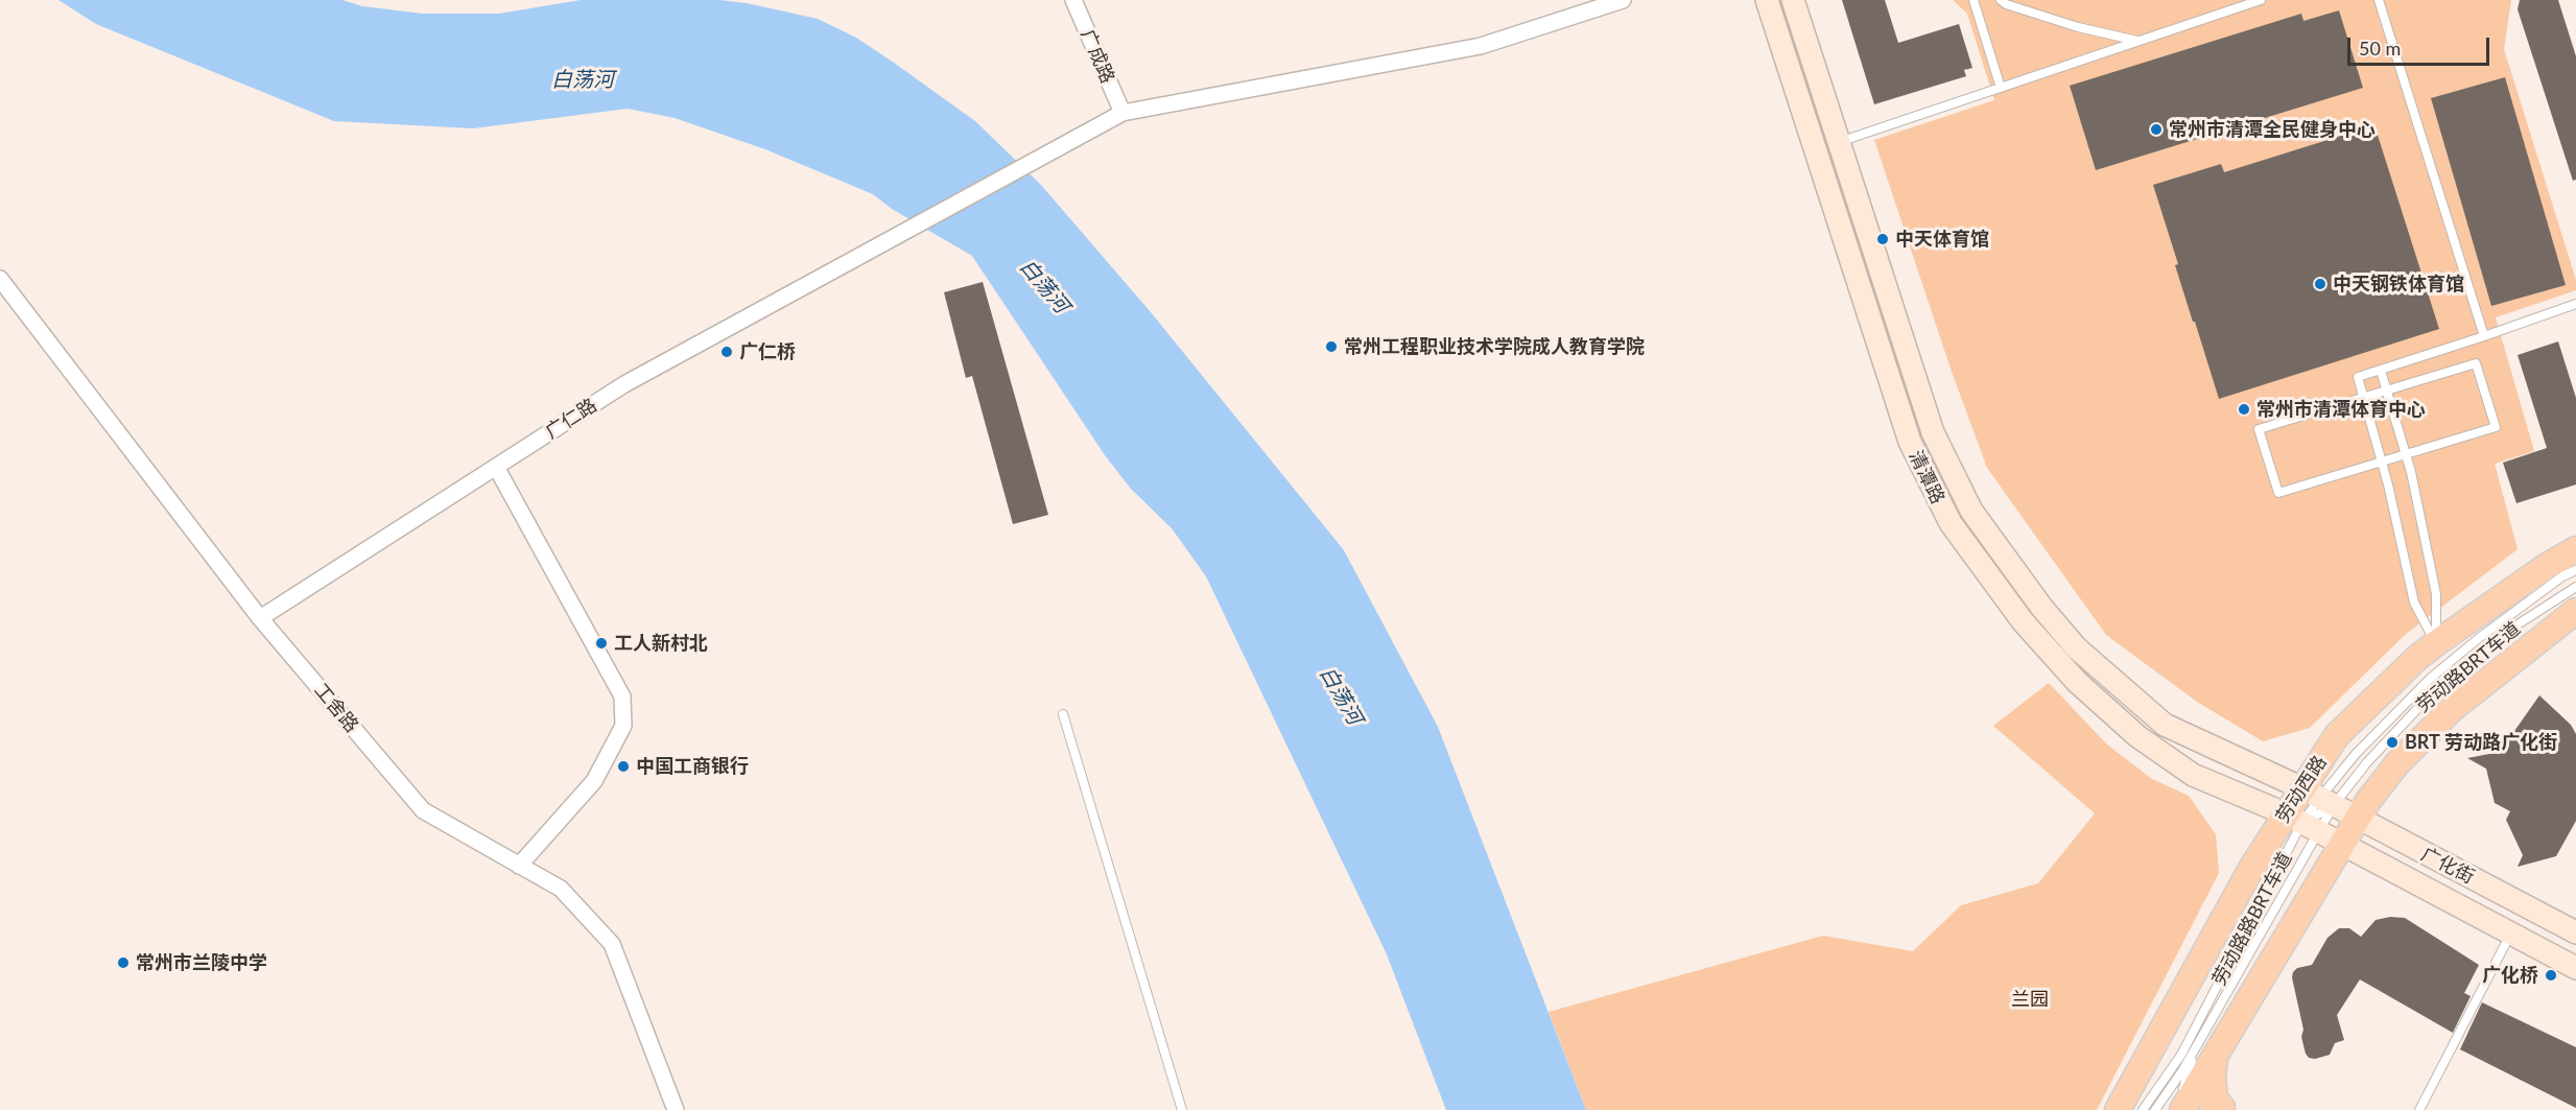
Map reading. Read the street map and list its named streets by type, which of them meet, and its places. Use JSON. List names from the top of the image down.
{
  "streets": {
    "main road": ["清潭路", "劳动西路", "广化街"],
    "street": ["广成路", "广仁路", "工舍路"],
    "lane": ["劳动路BRT车道", "劳动路路BRT车道"]
  },
  "crossings": [
    ["广成路", "广仁路"],
    ["广仁路", "工舍路"],
    ["清潭路", "劳动路BRT车道"],
    ["清潭路", "劳动西路"],
    ["清潭路", "广化街"],
    ["清潭路", "劳动路路BRT车道"],
    ["劳动路BRT车道", "劳动西路"],
    ["劳动路BRT车道", "广化街"],
    ["劳动路BRT车道", "劳动路路BRT车道"],
    ["劳动西路", "广化街"],
    ["劳动西路", "劳动路路BRT车道"]
  ],
  "water": ["白荡河"],
  "parks": ["兰园"],
  "places": [
    "常州市清潭全民健身中心",
    "中天体育馆",
    "中天钢铁体育馆",
    "常州工程职业技术学院成人教育学院",
    "广仁桥",
    "常州市清潭体育中心",
    "工人新村北",
    "BRT 劳动路广化街",
    "中国工商银行",
    "常州市兰陵中学",
    "广化桥"
  ],
  "scale_bar": "50 m"
}
